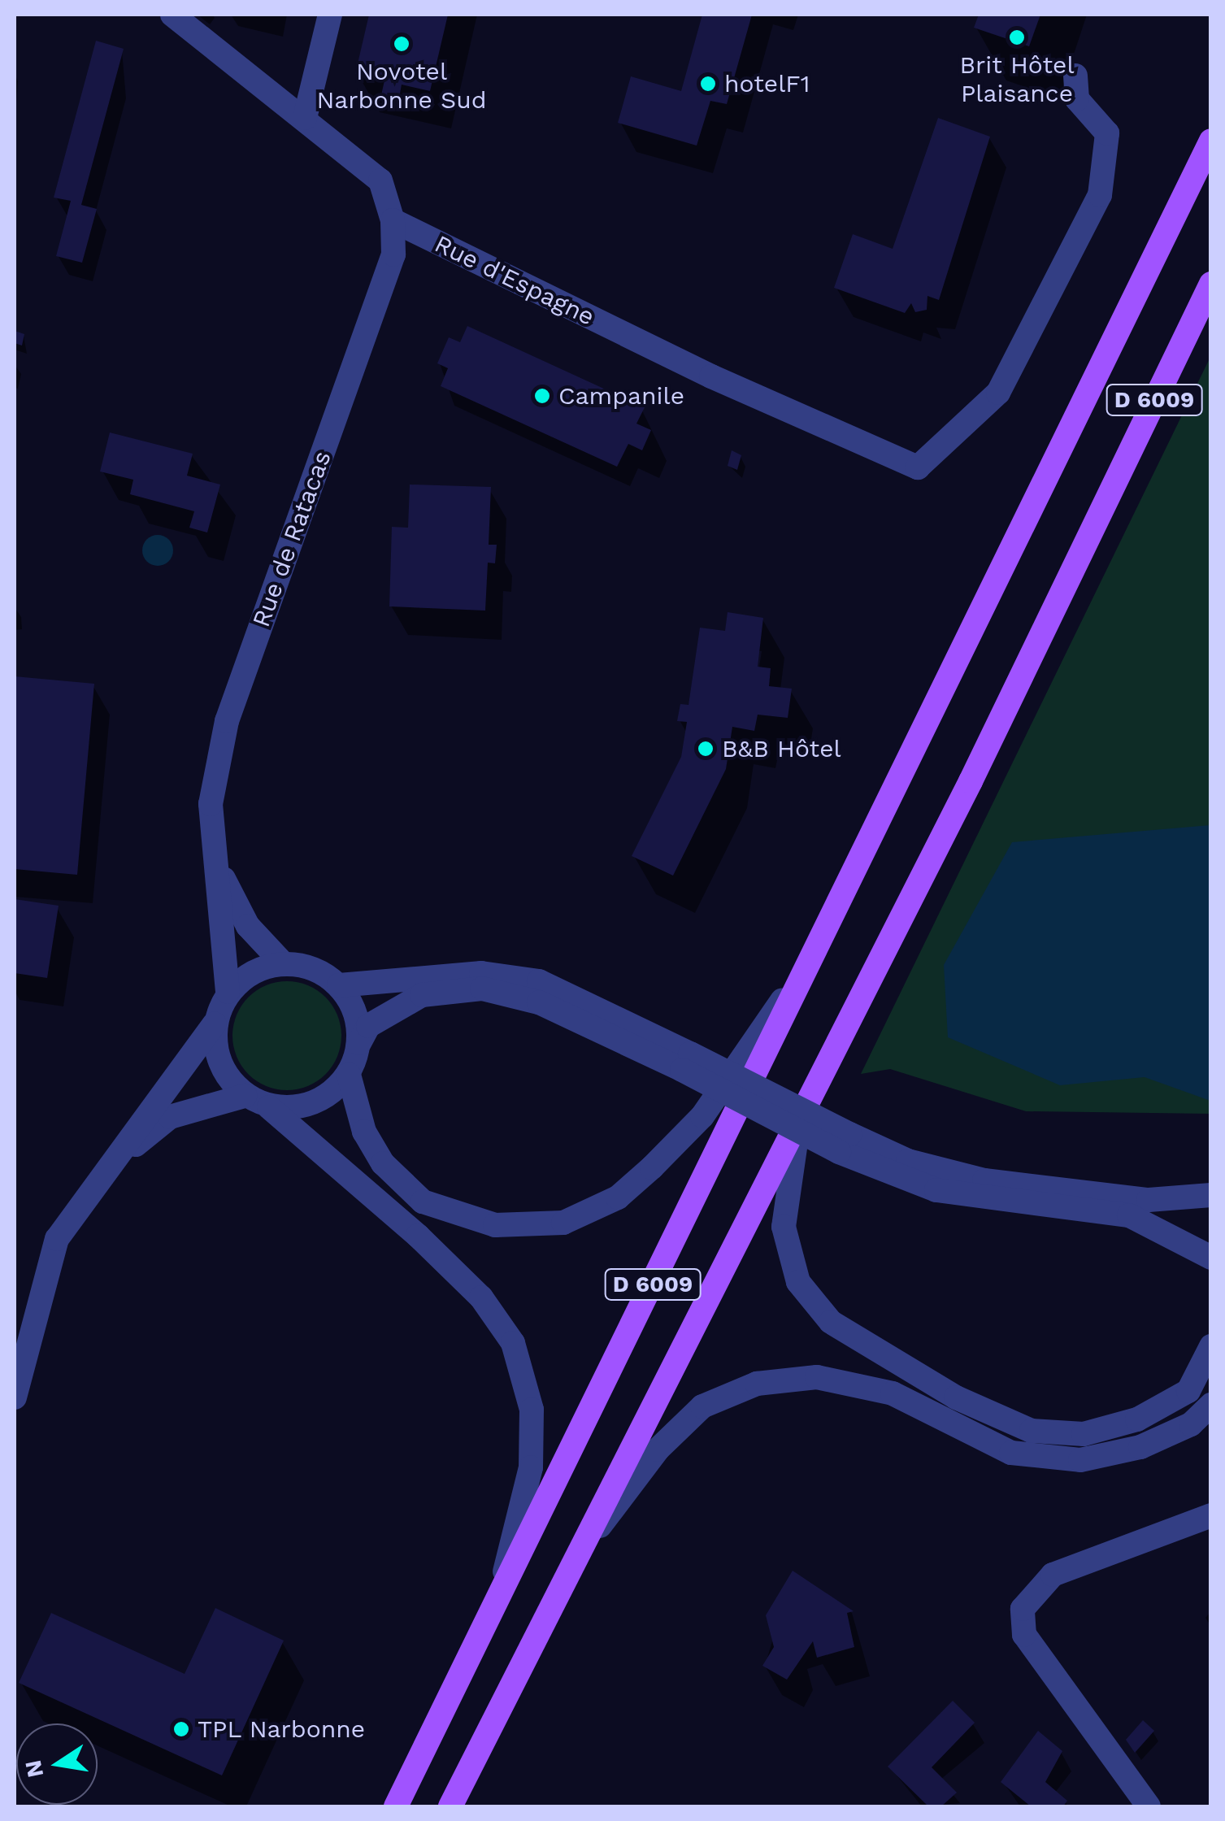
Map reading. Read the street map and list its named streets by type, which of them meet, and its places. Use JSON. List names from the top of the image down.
{
  "streets": {
    "main road": ["D 6009"],
    "street": ["Rue d'Espagne", "Rue de Ratacas"]
  },
  "crossings": [
    ["Rue d'Espagne", "Rue de Ratacas"]
  ],
  "places": [
    "Brit Hôtel Plaisance",
    "Novotel Narbonne Sud",
    "hotelF1",
    "Campanile",
    "B&B Hôtel",
    "TPL Narbonne"
  ],
  "north": "left"
}
